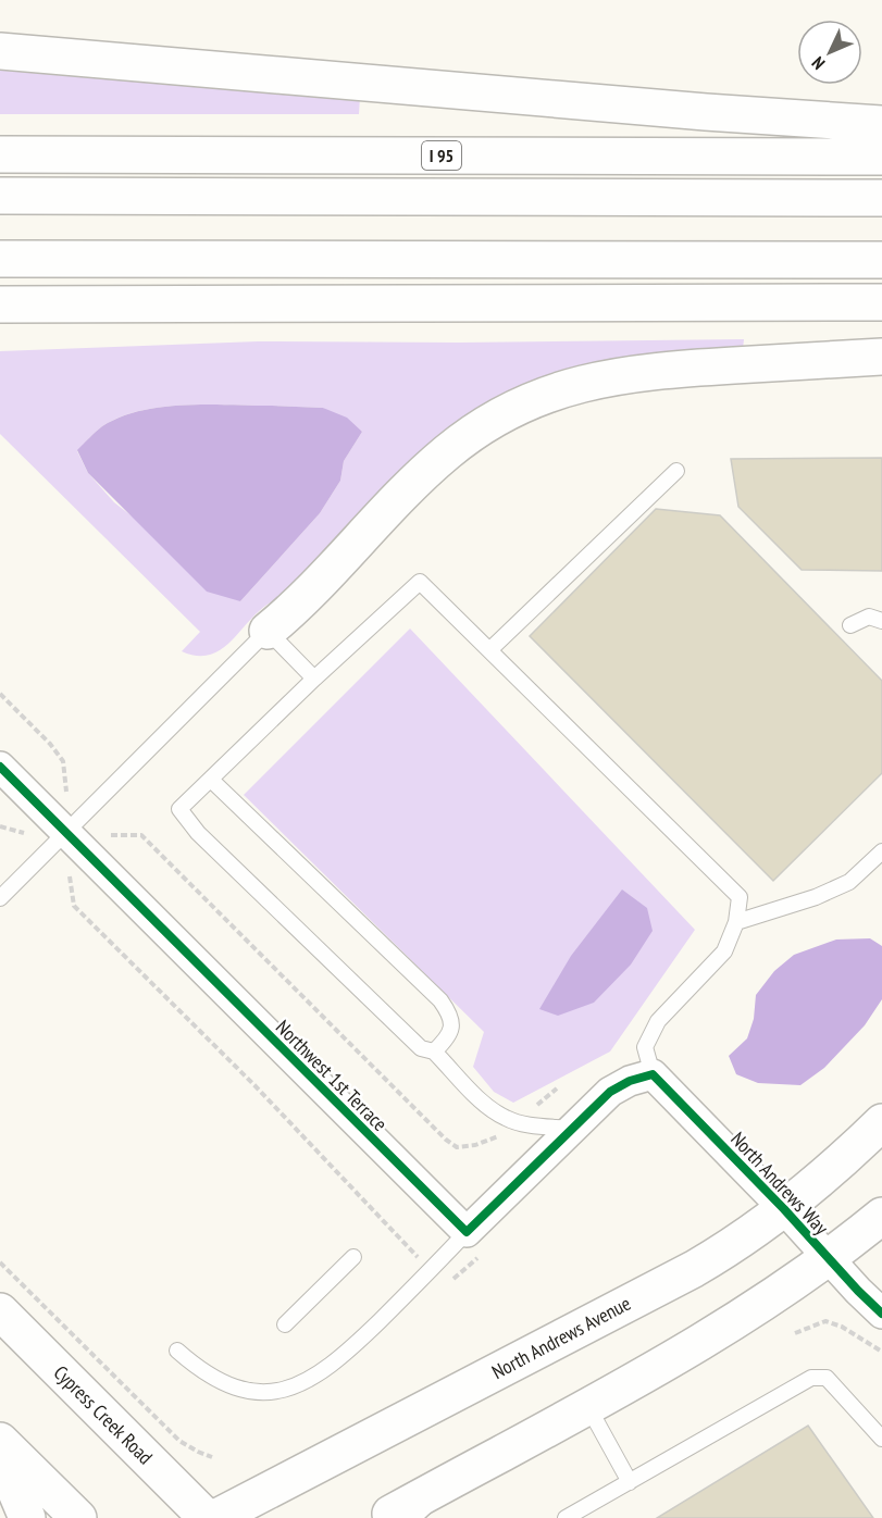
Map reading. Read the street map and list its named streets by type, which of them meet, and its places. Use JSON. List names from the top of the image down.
{
  "streets": {
    "main road": ["I 95", "North Andrews Avenue", "Cypress Creek Road"],
    "street": ["Northwest 1st Terrace", "North Andrews Way"]
  },
  "crossings": [
    ["North Andrews Way", "North Andrews Avenue"]
  ],
  "north": "bottom left"
}
